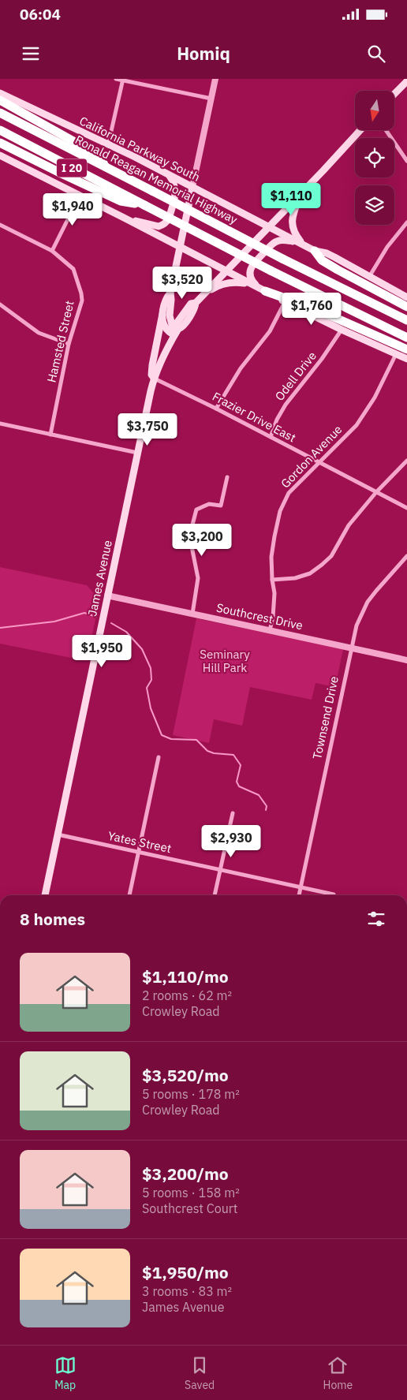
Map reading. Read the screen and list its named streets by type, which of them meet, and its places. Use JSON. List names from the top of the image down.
{
  "streets": {
    "highway": ["I 20", "Ronald Reagan Memorial Highway"],
    "main road": ["California Parkway South", "James Avenue"],
    "street": [
      "Hamsted Street",
      "Odell Drive",
      "Frazier Drive East",
      "Gordon Avenue",
      "Southcrest Drive",
      "Townsend Drive",
      "Yates Street"
    ]
  },
  "crossings": [
    ["California Parkway South", "James Avenue"],
    ["Odell Drive", "Frazier Drive East"],
    ["Frazier Drive East", "Gordon Avenue"],
    ["Frazier Drive East", "James Avenue"],
    ["Gordon Avenue", "Southcrest Drive"],
    ["James Avenue", "Southcrest Drive"],
    ["James Avenue", "Yates Street"],
    ["Southcrest Drive", "Townsend Drive"],
    ["Townsend Drive", "Yates Street"]
  ],
  "parks": ["Seminary Hill Park"],
  "north": "bottom",
  "page": {
    "status": "06:04",
    "header": "Homiq",
    "price": [
      "$1,110",
      "$1,940",
      "$3,520",
      "$1,760",
      "$3,750",
      "$3,200",
      "$1,950",
      "$2,930"
    ],
    "heading": "8 homes",
    "list": [
      {
        "name": "$1,110/mo",
        "note": "2 rooms · 62 m² · Crowley Road"
      },
      {
        "name": "$3,520/mo",
        "note": "5 rooms · 178 m² · Crowley Road"
      },
      {
        "name": "$3,200/mo",
        "note": "5 rooms · 158 m² · Southcrest Court"
      },
      {
        "name": "$1,950/mo",
        "note": "3 rooms · 83 m² · James Avenue"
      }
    ],
    "tabs": ["Map", "Saved", "Home"]
  }
}
